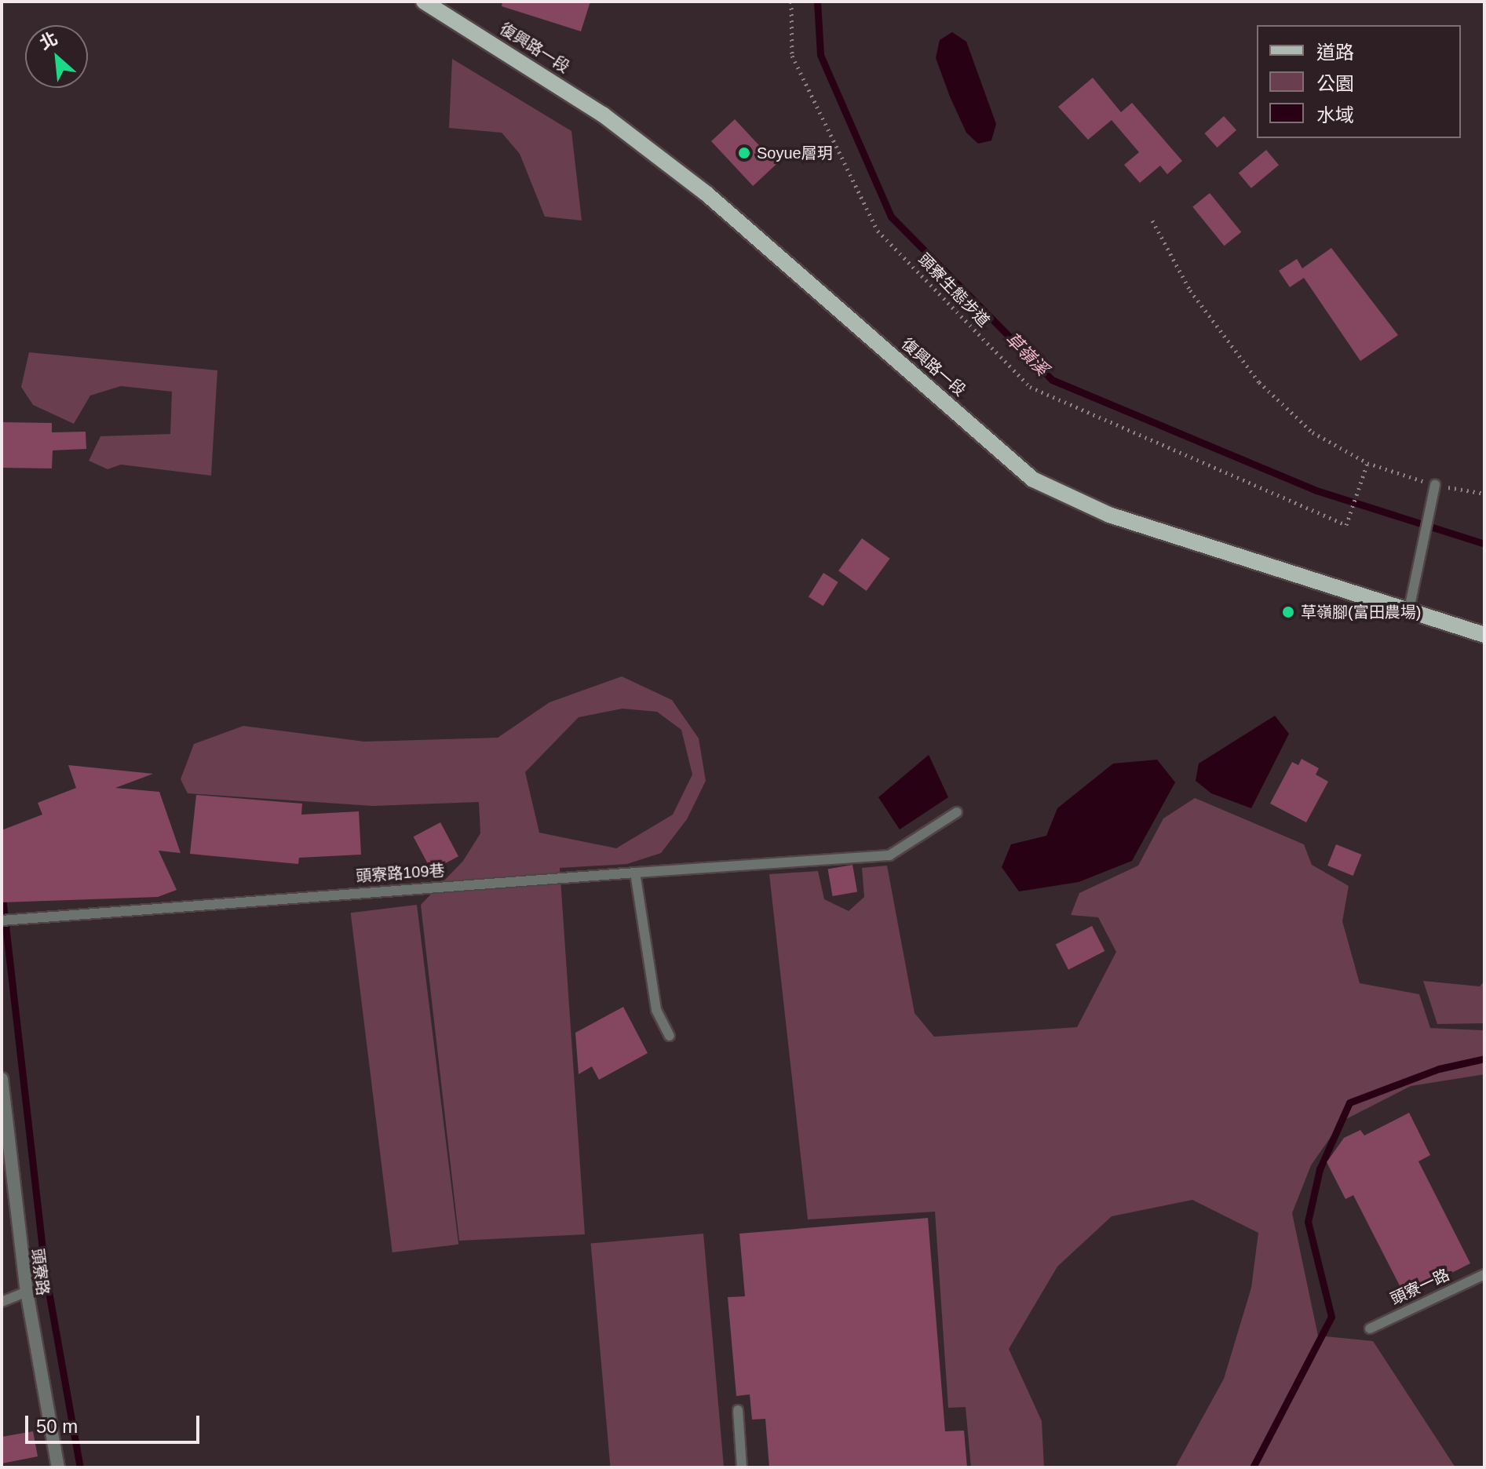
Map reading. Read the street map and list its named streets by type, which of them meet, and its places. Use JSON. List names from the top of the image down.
{
  "streets": {
    "main road": ["復興路一段"],
    "street": ["頭寮路"],
    "lane": ["頭寮路109巷", "頭寮一路"],
    "path": ["頭寮生態步道"]
  },
  "water": ["草嶺溪"],
  "places": ["Soyue層玥", "草嶺腳(富田農場)"],
  "legend": ["道路", "公園", "水域"],
  "scale_bar": "50 m",
  "north": "top left"
}
